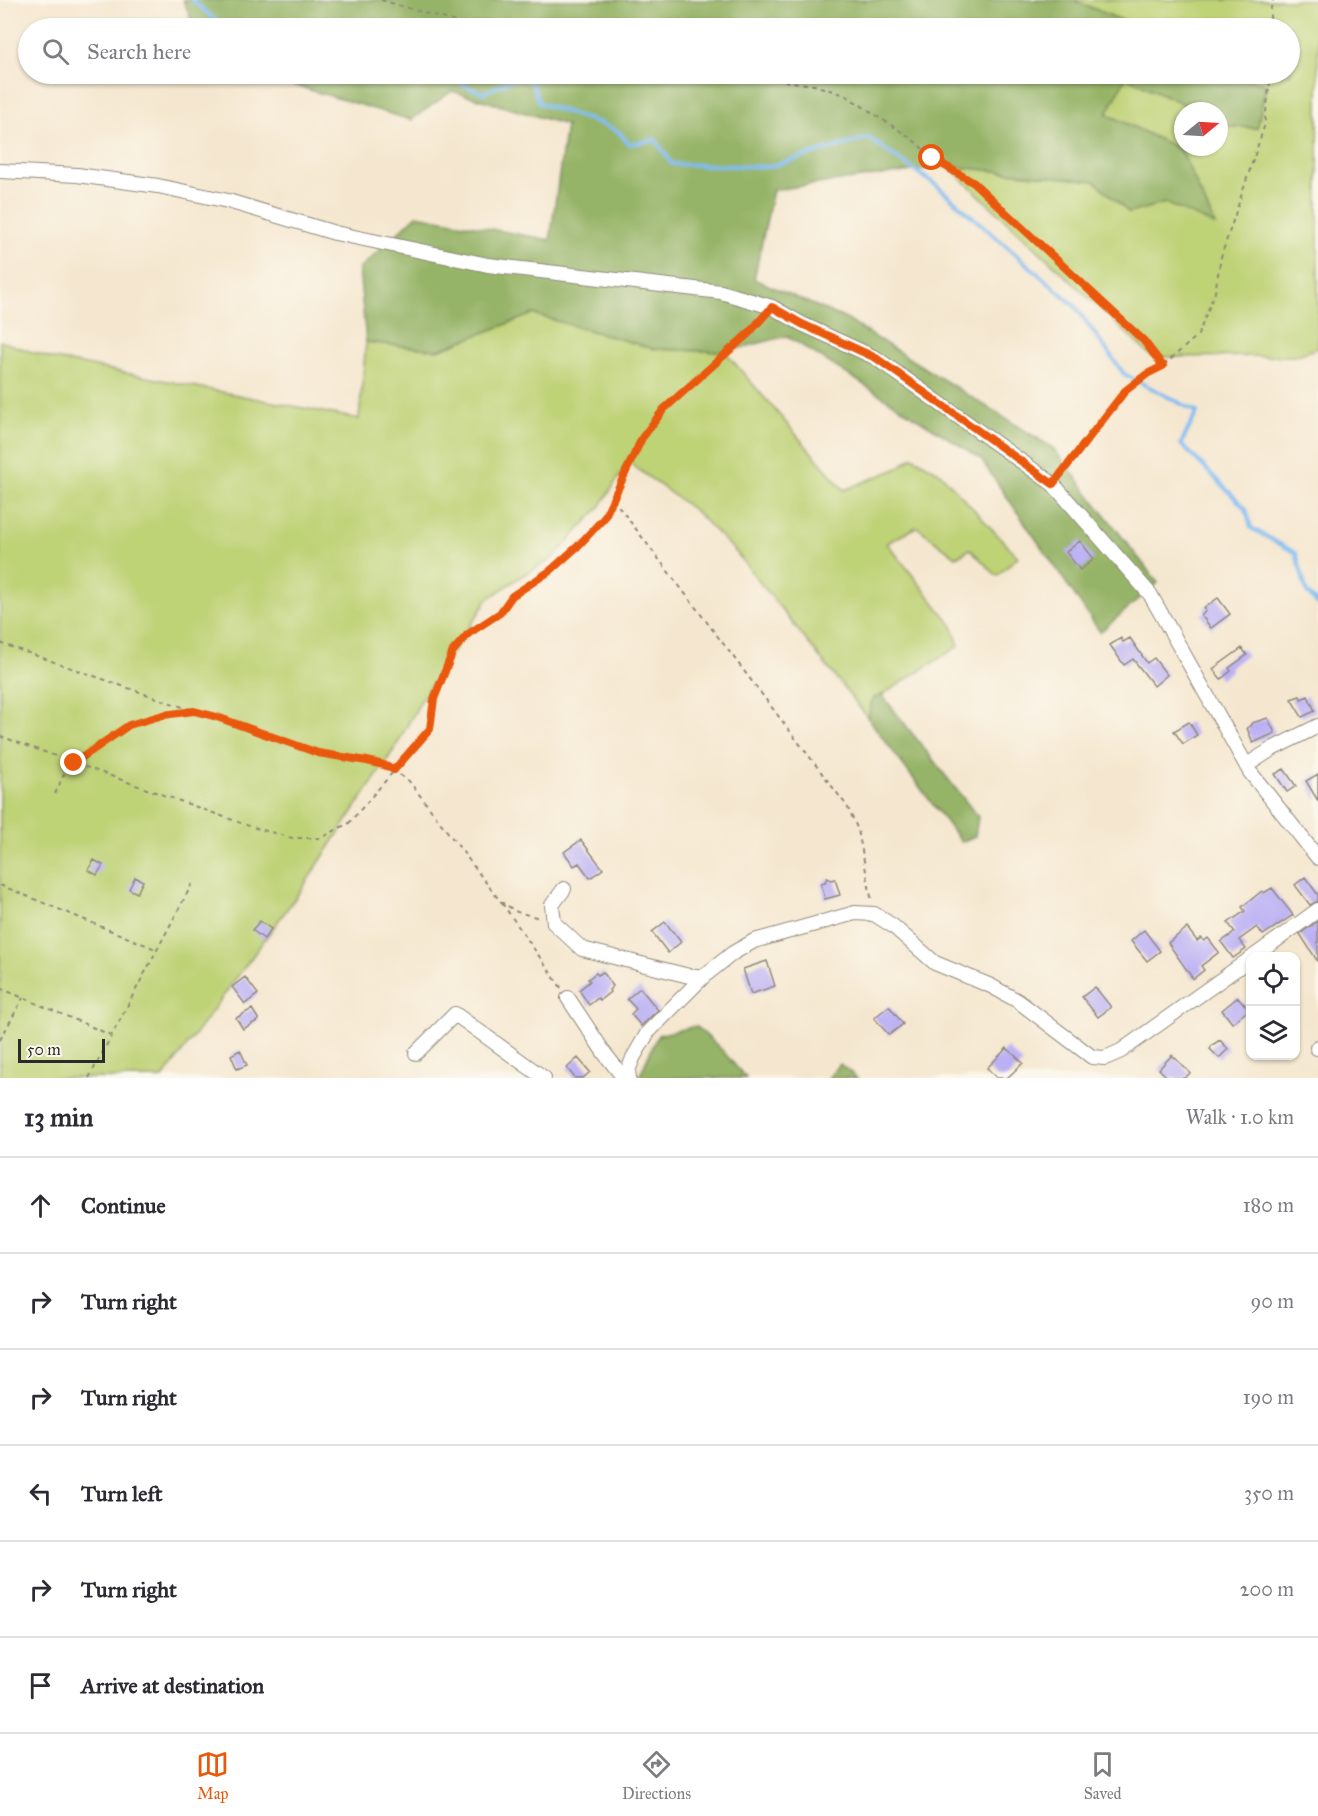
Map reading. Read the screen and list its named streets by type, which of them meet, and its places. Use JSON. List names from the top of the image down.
{
  "scale_bar": "50 m",
  "north": "right",
  "page": {
    "search": "Search here",
    "scale": "50 m",
    "heading": ["13 min", "Walk · 1.0 km"],
    "list": [
      ["Continue", "180 m"],
      ["Turn right", "90 m"],
      ["Turn right", "190 m"],
      ["Turn left", "350 m"],
      ["Turn right", "200 m"],
      "Arrive at destination"
    ],
    "nav": ["Map", "Directions", "Saved"]
  }
}
